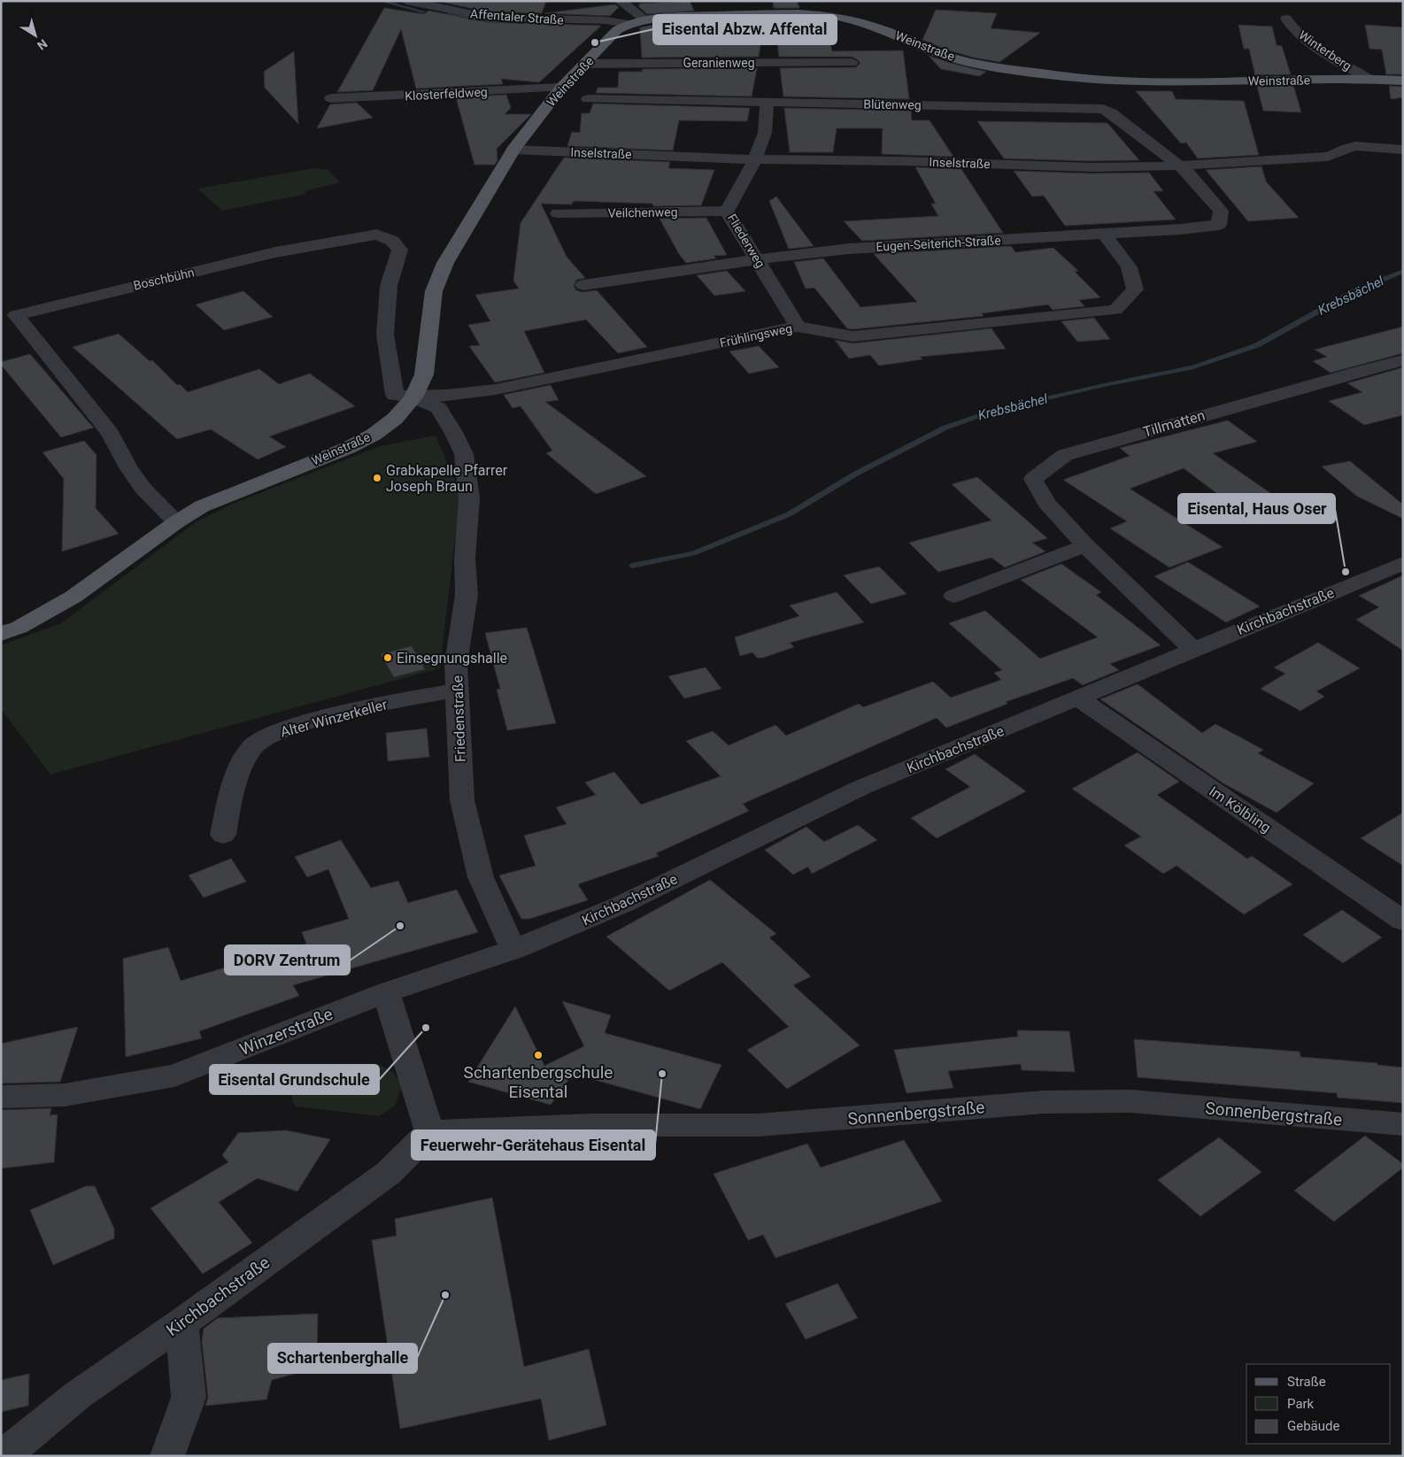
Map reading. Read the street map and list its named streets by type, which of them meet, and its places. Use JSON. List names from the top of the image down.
{
  "streets": {
    "main road": ["Weinstraße"],
    "street": [
      "Affentaler Straße",
      "Winterberg",
      "Geranienweg",
      "Klosterfeldweg",
      "Blütenweg",
      "Inselstraße",
      "Veilchenweg",
      "Fliederweg",
      "Eugen-Seiterich-Straße",
      "Boschbühn",
      "Frühlingsweg",
      "Tillmatten",
      "Kirchbachstraße",
      "Alter Winzerkeller",
      "Friedenstraße",
      "Im Kölbling",
      "Winzerstraße",
      "Sonnenbergstraße"
    ]
  },
  "crossings": [
    ["Affentaler Straße", "Weinstraße"],
    ["Weinstraße", "Winterberg"],
    ["Weinstraße", "Geranienweg"],
    ["Weinstraße", "Klosterfeldweg"],
    ["Weinstraße", "Inselstraße"],
    ["Weinstraße", "Boschbühn"],
    ["Weinstraße", "Frühlingsweg"],
    ["Weinstraße", "Friedenstraße"],
    ["Blütenweg", "Inselstraße"],
    ["Blütenweg", "Fliederweg"],
    ["Blütenweg", "Eugen-Seiterich-Straße"],
    ["Inselstraße", "Fliederweg"],
    ["Inselstraße", "Eugen-Seiterich-Straße"],
    ["Veilchenweg", "Fliederweg"],
    ["Fliederweg", "Eugen-Seiterich-Straße"],
    ["Fliederweg", "Frühlingsweg"],
    ["Eugen-Seiterich-Straße", "Frühlingsweg"],
    ["Boschbühn", "Frühlingsweg"],
    ["Boschbühn", "Friedenstraße"],
    ["Frühlingsweg", "Friedenstraße"],
    ["Tillmatten", "Kirchbachstraße"],
    ["Kirchbachstraße", "Friedenstraße"],
    ["Kirchbachstraße", "Im Kölbling"],
    ["Kirchbachstraße", "Winzerstraße"],
    ["Kirchbachstraße", "Sonnenbergstraße"],
    ["Alter Winzerkeller", "Friedenstraße"],
    ["Friedenstraße", "Winzerstraße"]
  ],
  "water": ["Krebsbächel"],
  "places": [
    "Eisental Abzw. Affental",
    "Grabkapelle Pfarrer Joseph Braun",
    "Eisental, Haus Oser",
    "Einsegnungshalle",
    "DORV Zentrum",
    "Eisental Grundschule",
    "Schartenbergschule Eisental",
    "Feuerwehr-Gerätehaus Eisental",
    "Schartenberghalle"
  ],
  "legend": ["Straße", "Park", "Gebäude"],
  "north": "bottom right"
}
